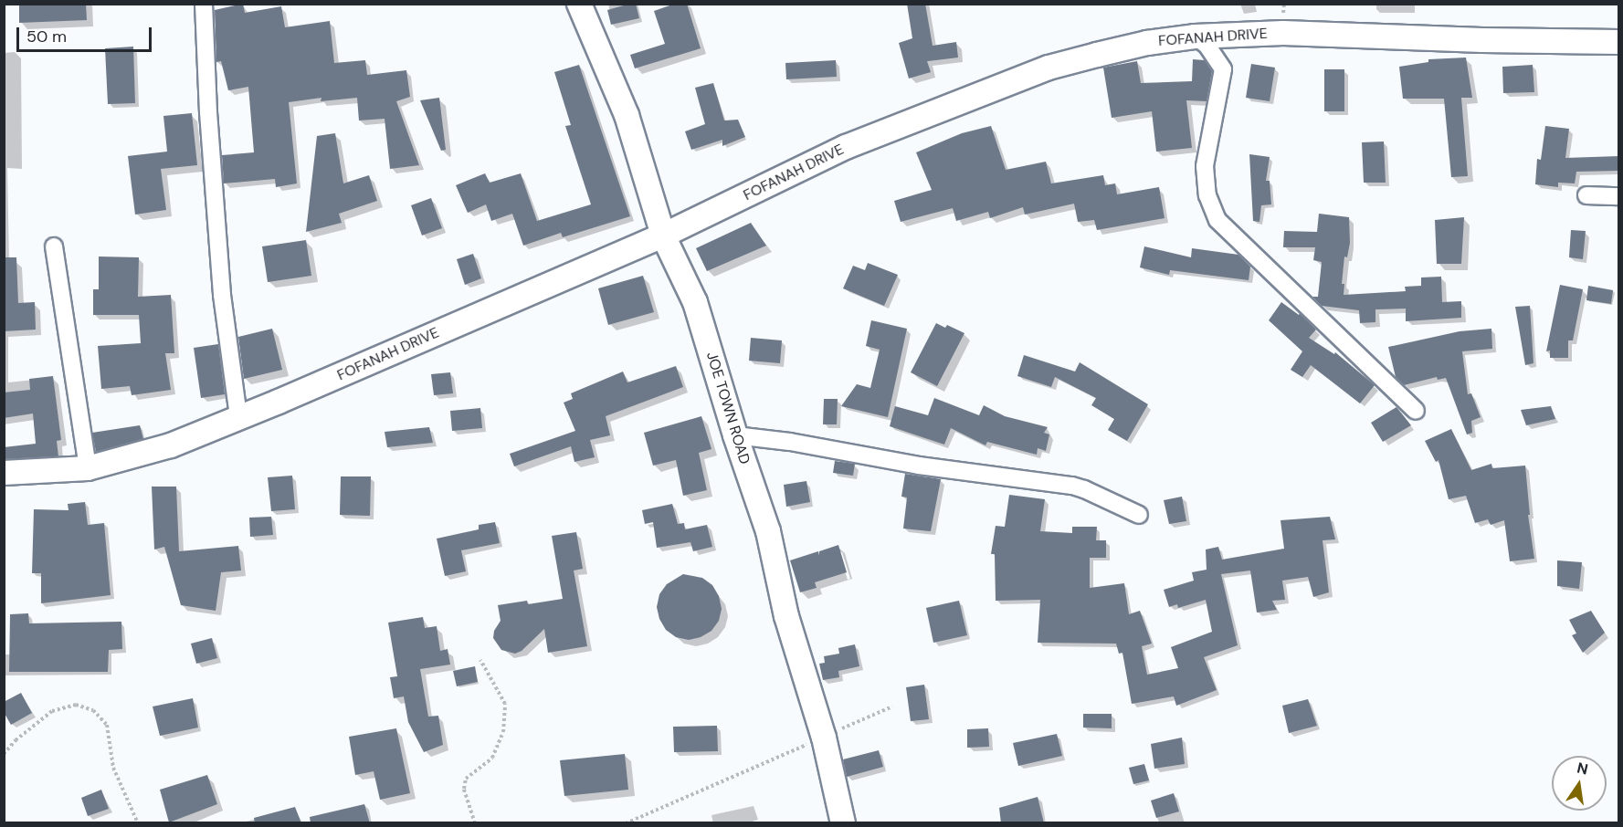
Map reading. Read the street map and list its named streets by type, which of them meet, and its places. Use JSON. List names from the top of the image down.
{
  "streets": {
    "street": ["FOFANAH DRIVE", "JOE TOWN ROAD"]
  },
  "crossings": [
    ["FOFANAH DRIVE", "JOE TOWN ROAD"]
  ],
  "scale_bar": "50 m",
  "north": "top"
}
